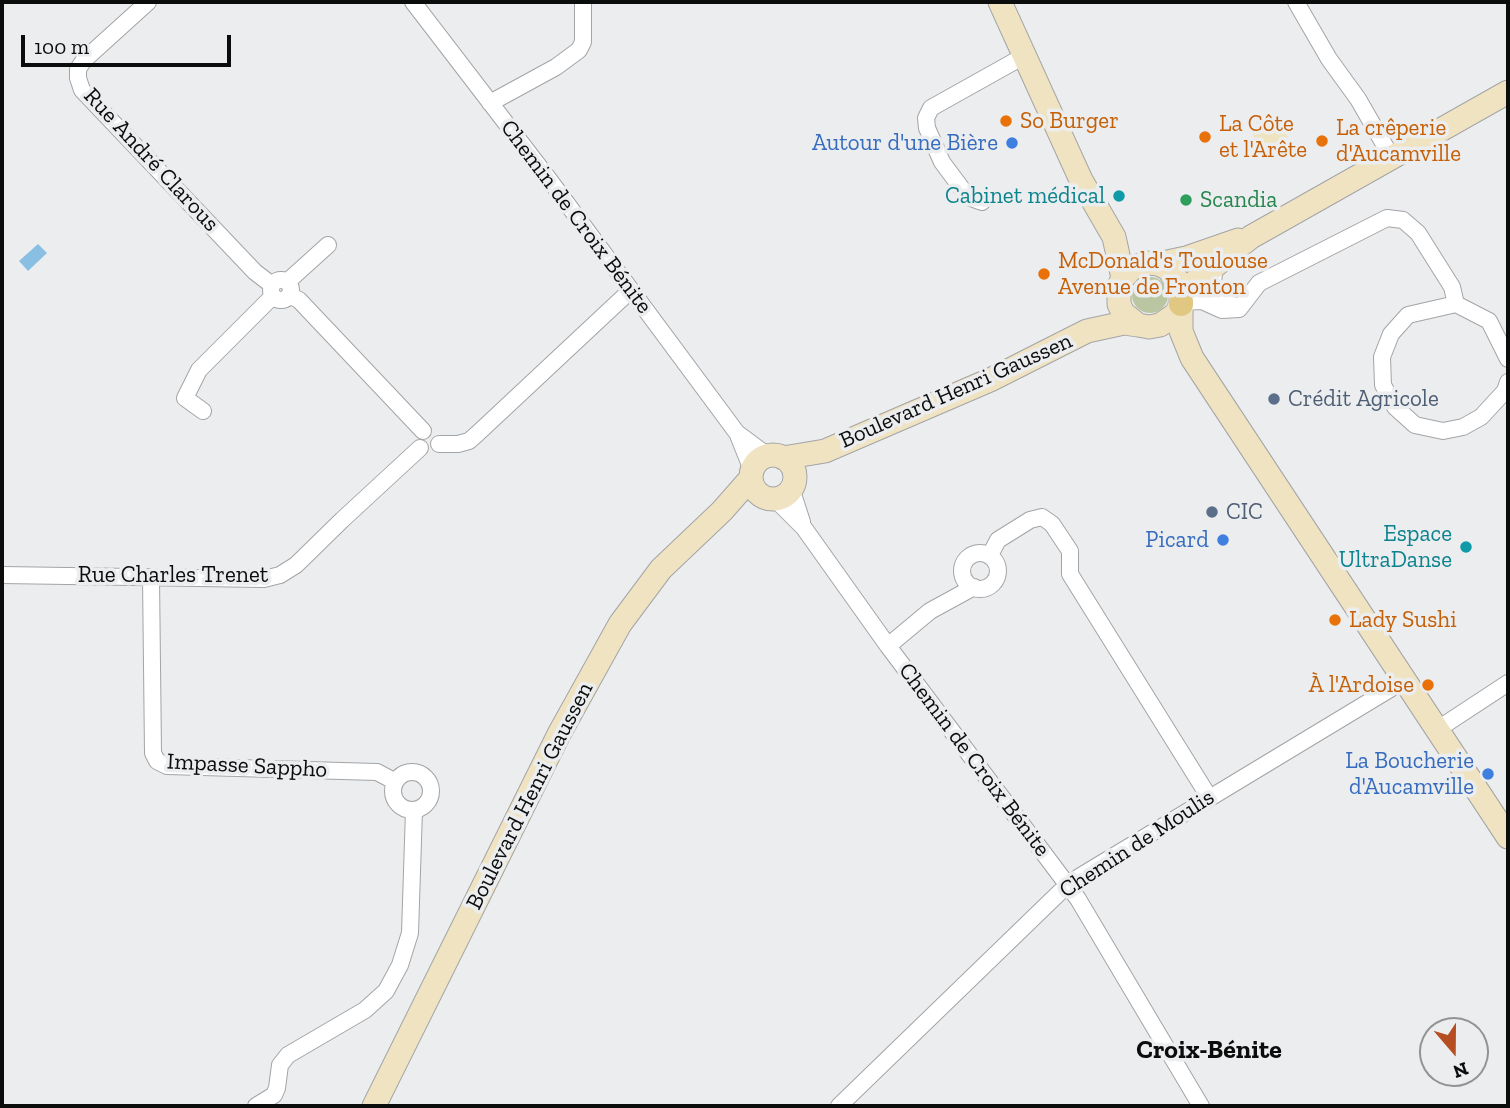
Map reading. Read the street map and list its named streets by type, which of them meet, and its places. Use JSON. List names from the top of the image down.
{
  "streets": {
    "street": [
      "Rue André Clarous",
      "Chemin de Croix Bénite",
      "Boulevard Henri Gaussen",
      "Rue Charles Trenet",
      "Impasse Sappho",
      "Chemin de Moulis"
    ]
  },
  "crossings": [
    ["Rue André Clarous", "Rue Charles Trenet"],
    ["Chemin de Croix Bénite", "Boulevard Henri Gaussen"],
    ["Chemin de Croix Bénite", "Chemin de Moulis"],
    ["Rue Charles Trenet", "Impasse Sappho"]
  ],
  "districts": ["Croix-Bénite"],
  "places": [
    "So Burger",
    "La Côte et l'Arête",
    "La crêperie d'Aucamville",
    "Autour d'une Bière",
    "Cabinet médical",
    "Scandia",
    "McDonald's Toulouse Avenue de Fronton",
    "Crédit Agricole",
    "CIC",
    "Picard",
    "Espace UltraDanse",
    "Lady Sushi",
    "À l'Ardoise",
    "La Boucherie d'Aucamville"
  ],
  "scale_bar": "100 m",
  "north": "bottom"
}
